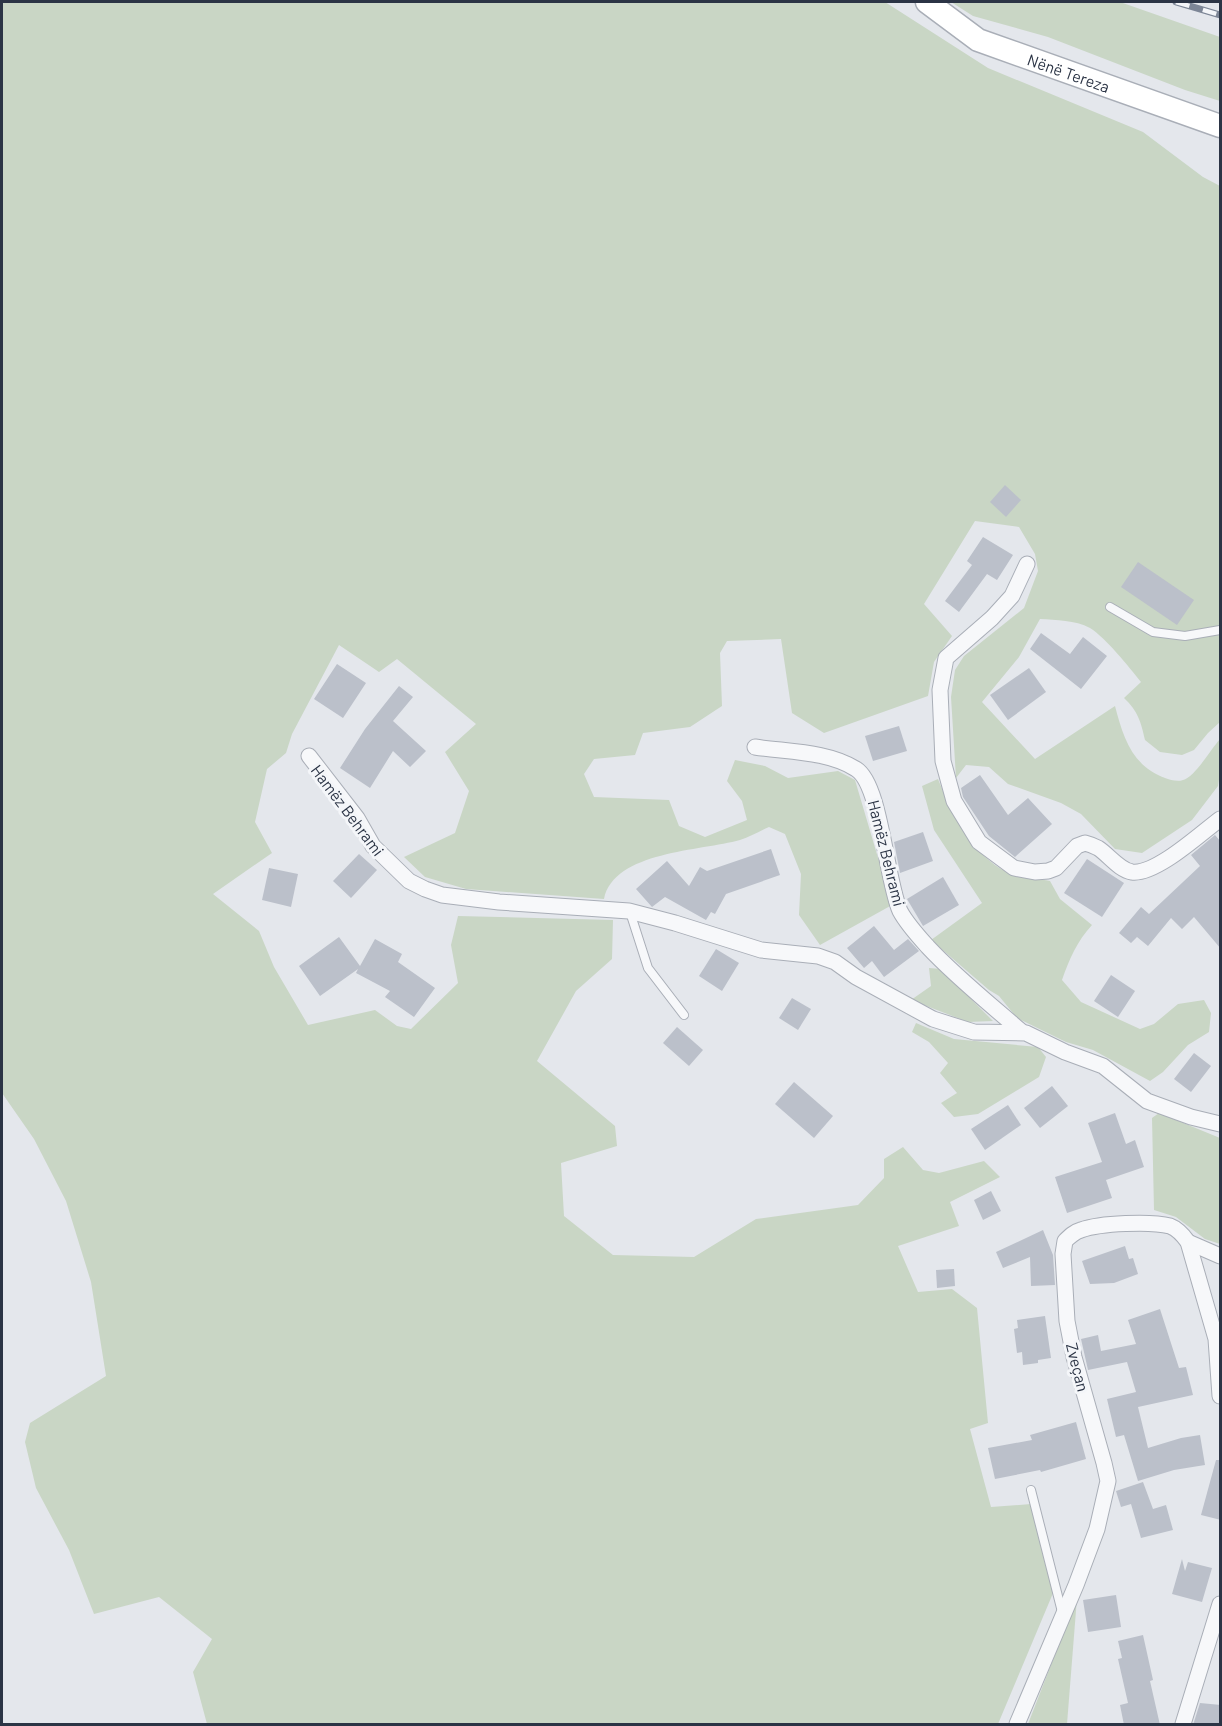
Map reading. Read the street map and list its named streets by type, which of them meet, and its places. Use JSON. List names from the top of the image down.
{
  "streets": {
    "main road": ["Nënë Tereza"],
    "street": ["Hamëz Behrami", "Zveçan"]
  }
}
